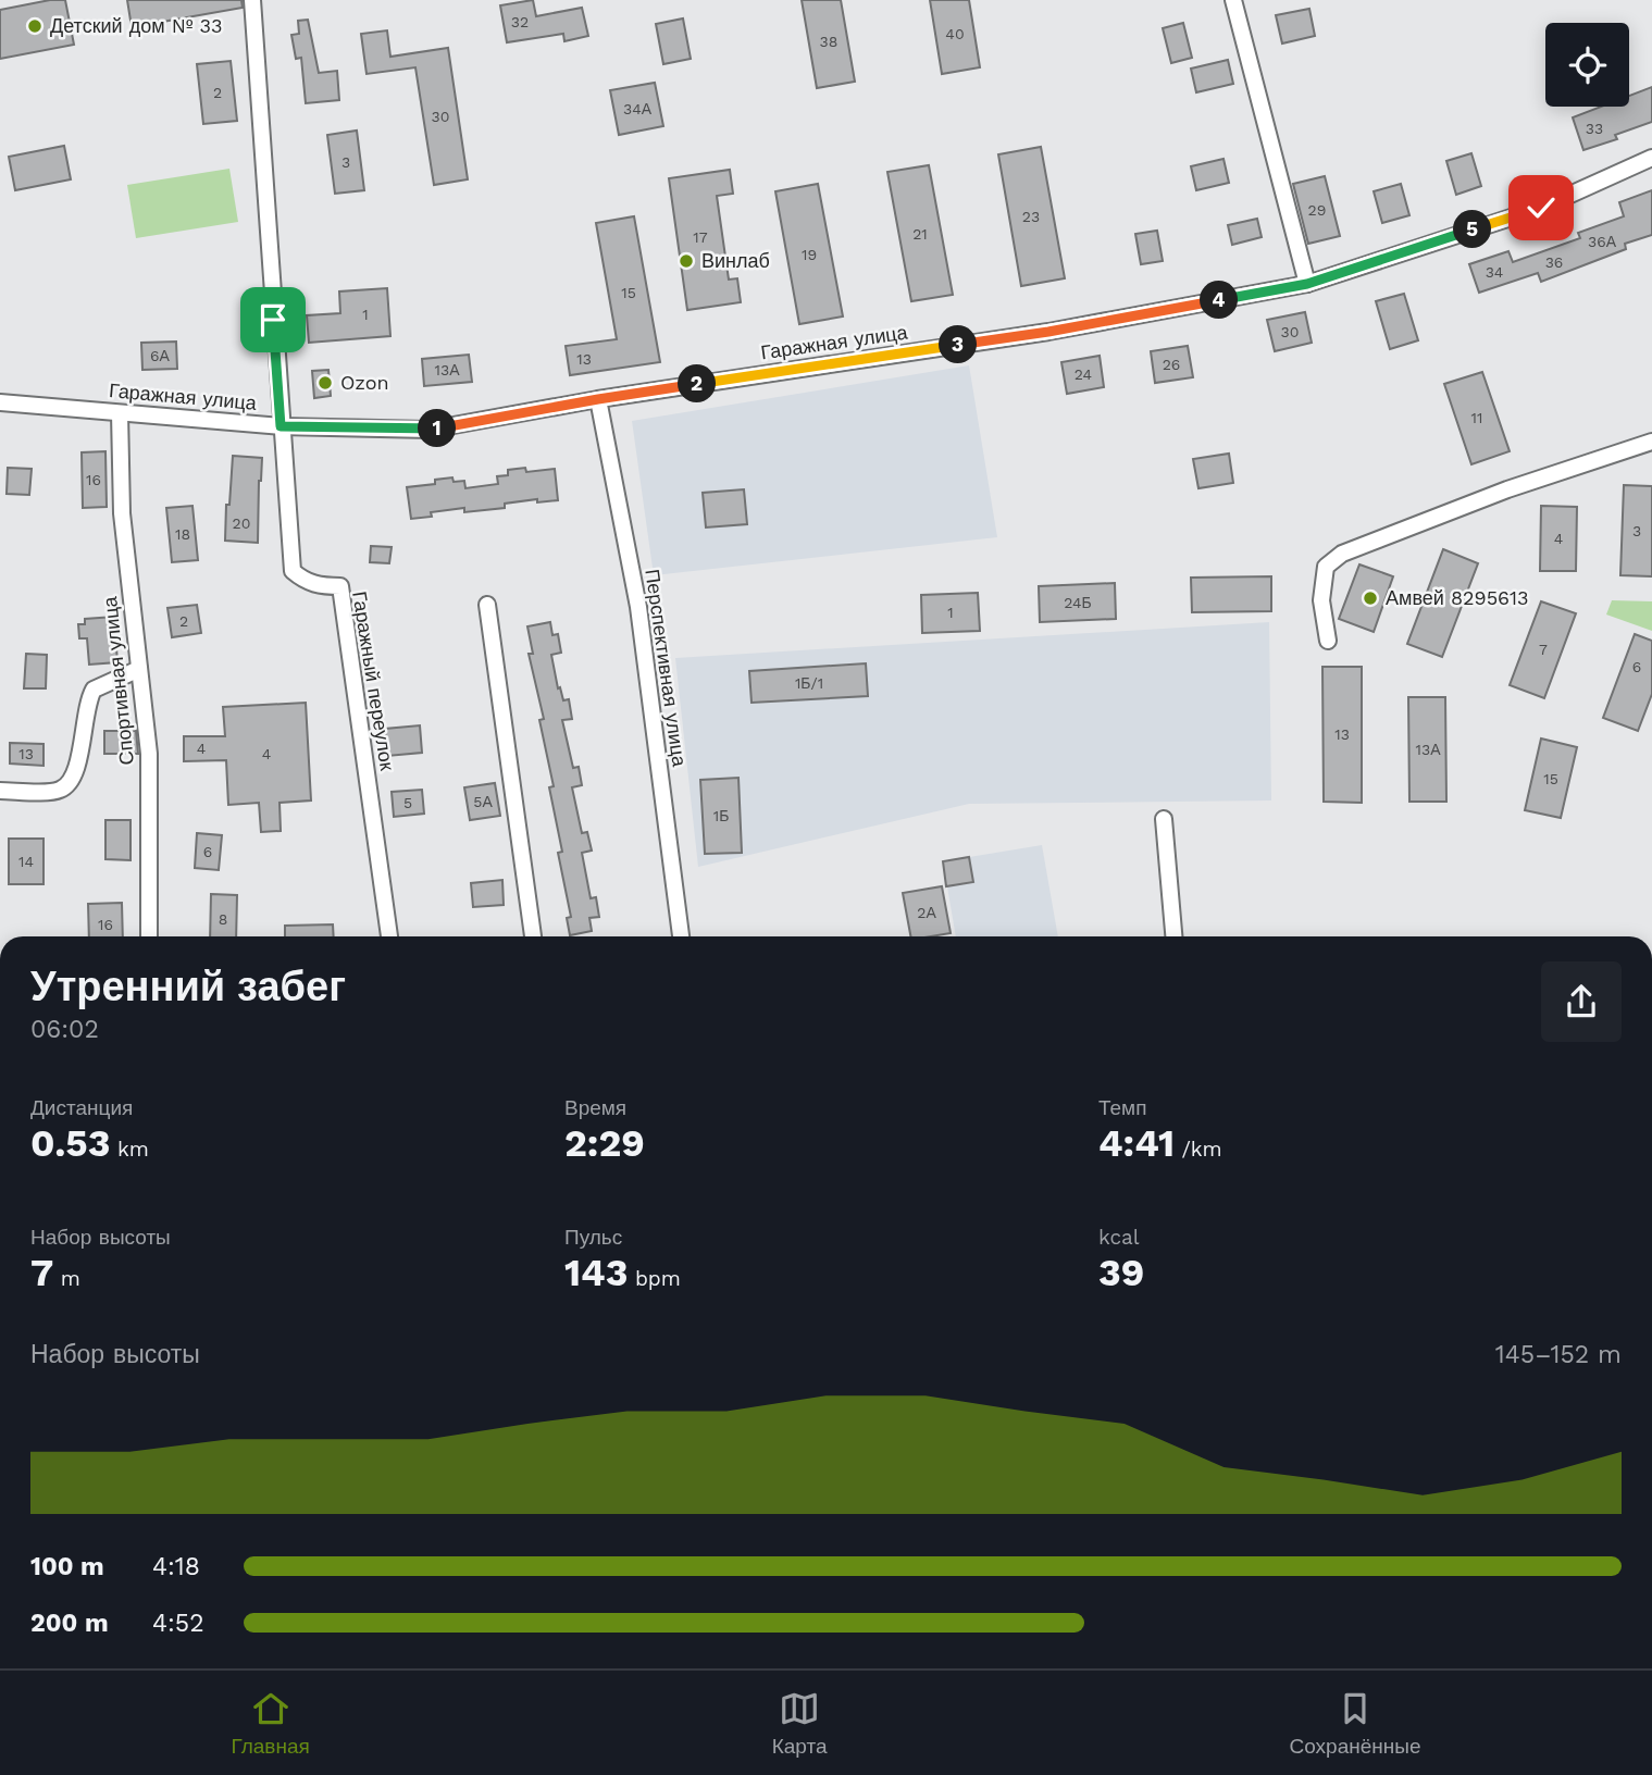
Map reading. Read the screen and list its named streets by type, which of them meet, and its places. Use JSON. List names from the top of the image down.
{
  "streets": {
    "street": [
      "Гаражная улица",
      "Перспективная улица",
      "Спортивная улица",
      "Гаражный переулок"
    ]
  },
  "crossings": [
    ["Гаражная улица", "Перспективная улица"],
    ["Гаражная улица", "Спортивная улица"],
    ["Гаражная улица", "Гаражный переулок"]
  ],
  "places": [
    "Детский дом № 33",
    "Винлаб",
    "Ozon",
    "Амвей 8295613"
  ],
  "house_numbers": [
    "32",
    "40",
    "38",
    "2",
    "34А",
    "30",
    "33",
    "3",
    "29",
    "23",
    "21",
    "17",
    "36А",
    "19",
    "36",
    "34",
    "15",
    "1",
    "30",
    "6А",
    "13",
    "26",
    "13А",
    "24",
    "11",
    "16",
    "20",
    "3",
    "18",
    "4",
    "24Б",
    "1",
    "2",
    "7",
    "6",
    "1Б/1",
    "13",
    "4",
    "13А",
    "13",
    "4",
    "15",
    "5А",
    "5",
    "1Б",
    "6",
    "14",
    "2А",
    "8",
    "16"
  ],
  "page": {
    "pins": [
      "5",
      "4",
      "3",
      "2",
      "1"
    ],
    "heading": ["Утренний забег", "06:02"],
    "stats": [
      ["Дистанция", "0.53 km"],
      ["Время", "2:29"],
      ["Темп", "4:41 /km"],
      ["Набор высоты", "7 m"],
      ["Пульс", "143 bpm"],
      ["kcal", "39"]
    ],
    "chart": ["Набор высоты", "145–152 m"],
    "list": [
      {
        "name": "100 m",
        "note": "4:18"
      },
      {
        "name": "200 m",
        "note": "4:52"
      }
    ],
    "tabs": ["Главная", "Карта", "Сохранённые"]
  }
}
